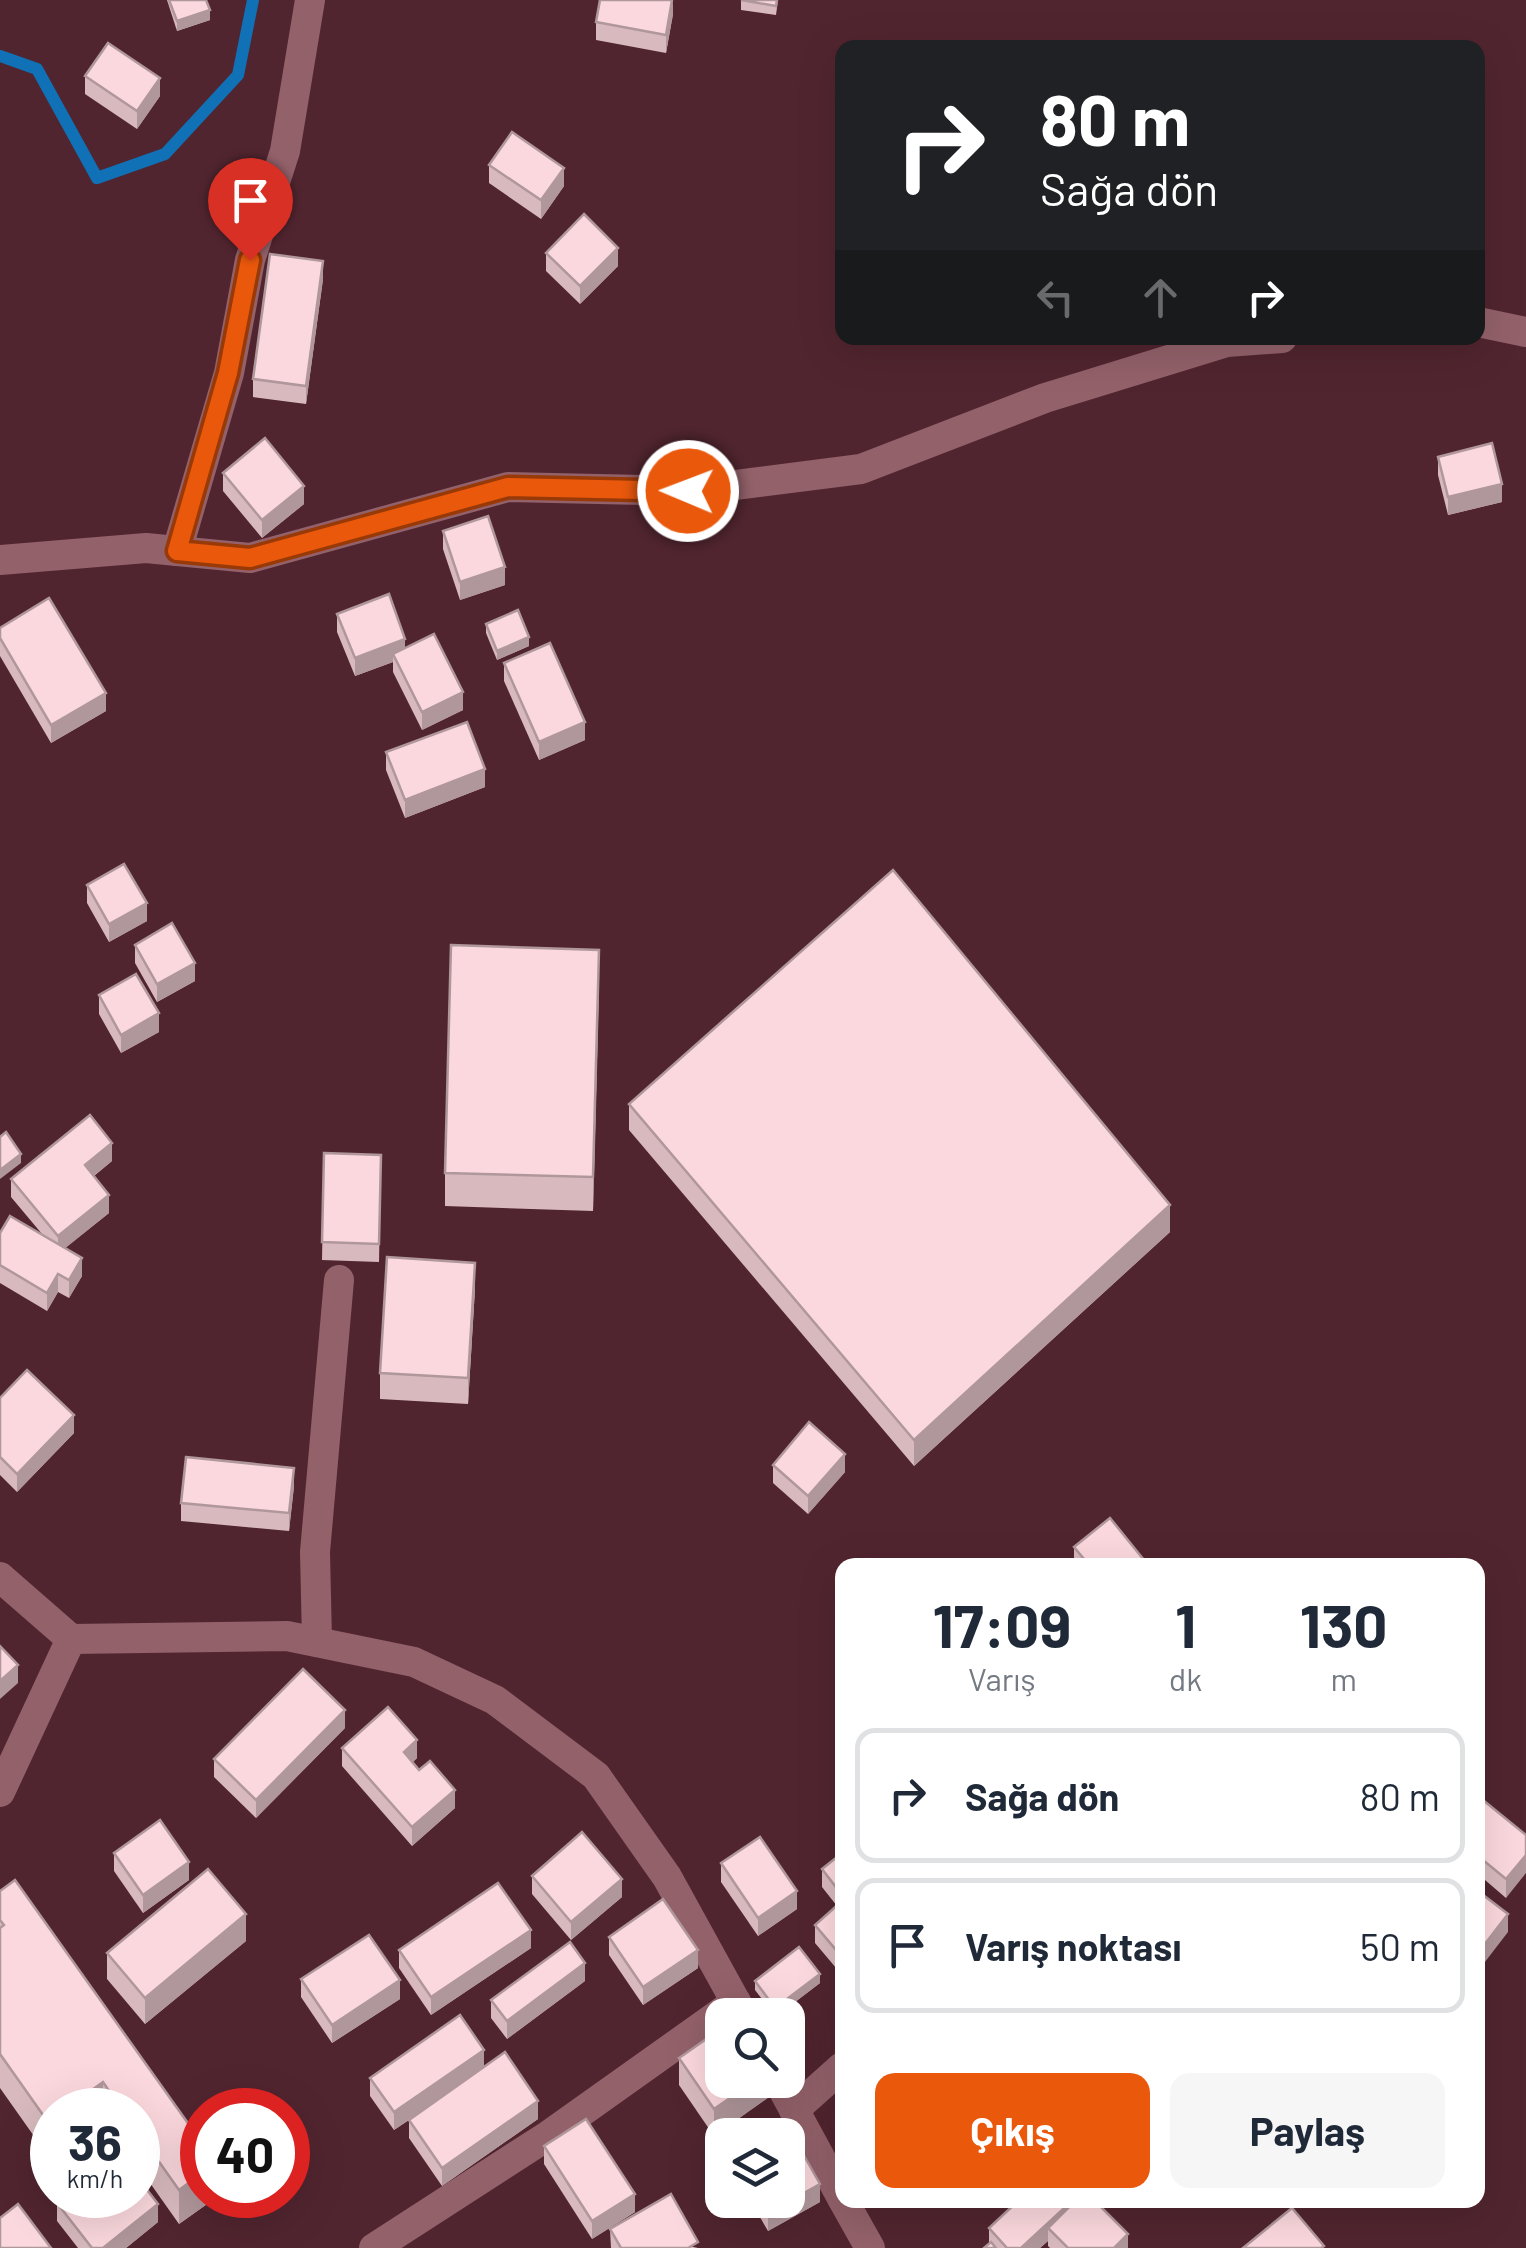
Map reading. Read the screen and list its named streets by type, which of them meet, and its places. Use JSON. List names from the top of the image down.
{
  "page": {
    "turn": ["80 m", "Sağa dön"],
    "eta": [
      "17:09",
      "Varış",
      "1",
      "dk",
      "130",
      "m"
    ],
    "list": [
      {
        "name": "Sağa dön",
        "value": "80 m"
      },
      {
        "name": "Varış noktası",
        "value": "50 m"
      }
    ],
    "buttons": ["Çıkış", "Paylaş"],
    "speed": "36 km/h",
    "limit": "40"
  }
}
